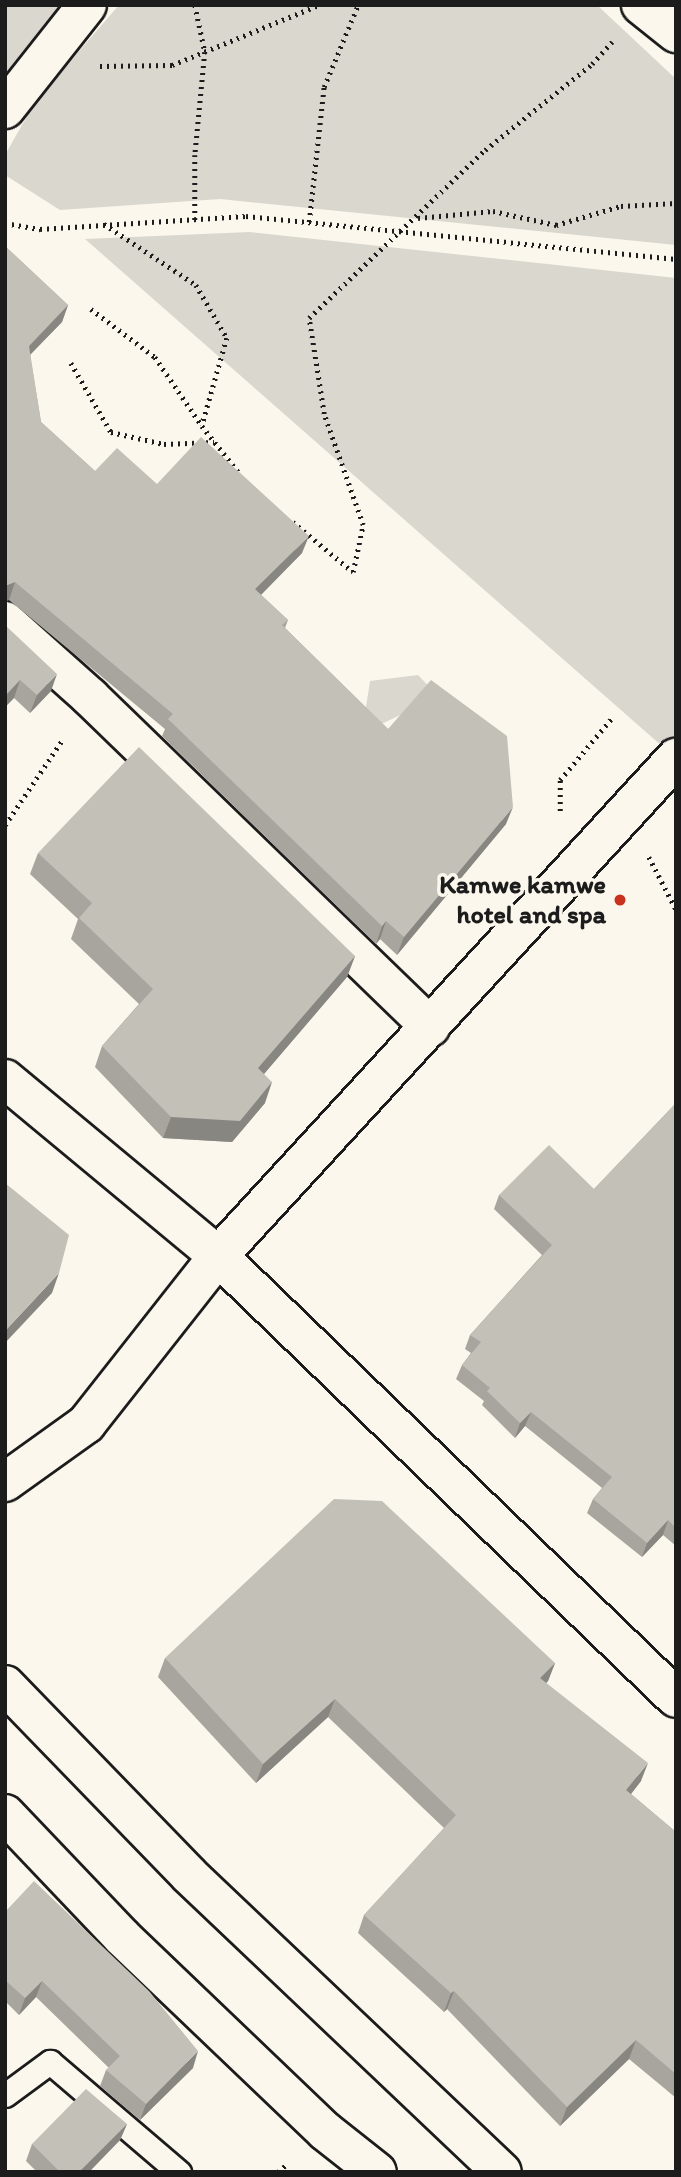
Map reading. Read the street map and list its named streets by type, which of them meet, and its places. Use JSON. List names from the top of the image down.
{
  "places": ["Kamwe kamwe hotel and spa"]
}
